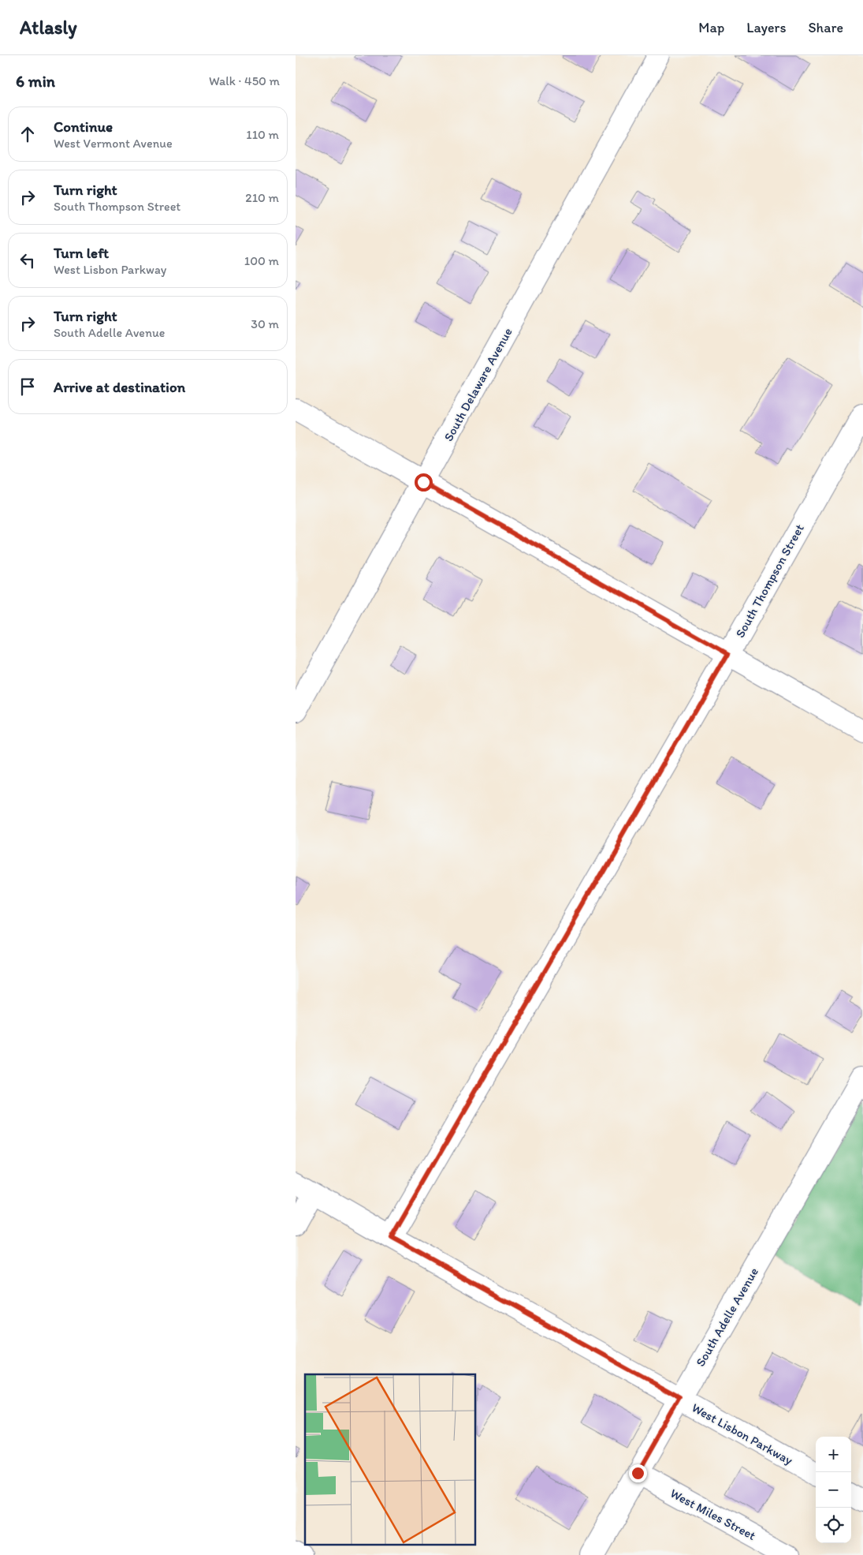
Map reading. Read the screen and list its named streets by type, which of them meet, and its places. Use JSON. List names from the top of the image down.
{
  "streets": {
    "street": [
      "South Delaware Avenue",
      "South Thompson Street",
      "South Adelle Avenue",
      "West Lisbon Parkway",
      "West Miles Street"
    ]
  },
  "crossings": [
    ["South Thompson Street", "West Lisbon Parkway"],
    ["South Adelle Avenue", "West Lisbon Parkway"],
    ["South Adelle Avenue", "West Miles Street"]
  ],
  "page": {
    "header": "Atlasly",
    "nav": ["Map", "Layers", "Share"],
    "heading": ["6 min", "Walk · 450 m"],
    "list": [
      ["Continue", "West Vermont Avenue", "110 m"],
      ["Turn right", "South Thompson Street", "210 m"],
      ["Turn left", "West Lisbon Parkway", "100 m"],
      ["Turn right", "South Adelle Avenue", "30 m"],
      "Arrive at destination"
    ],
    "map_buttons": ["+", "−"]
  }
}
